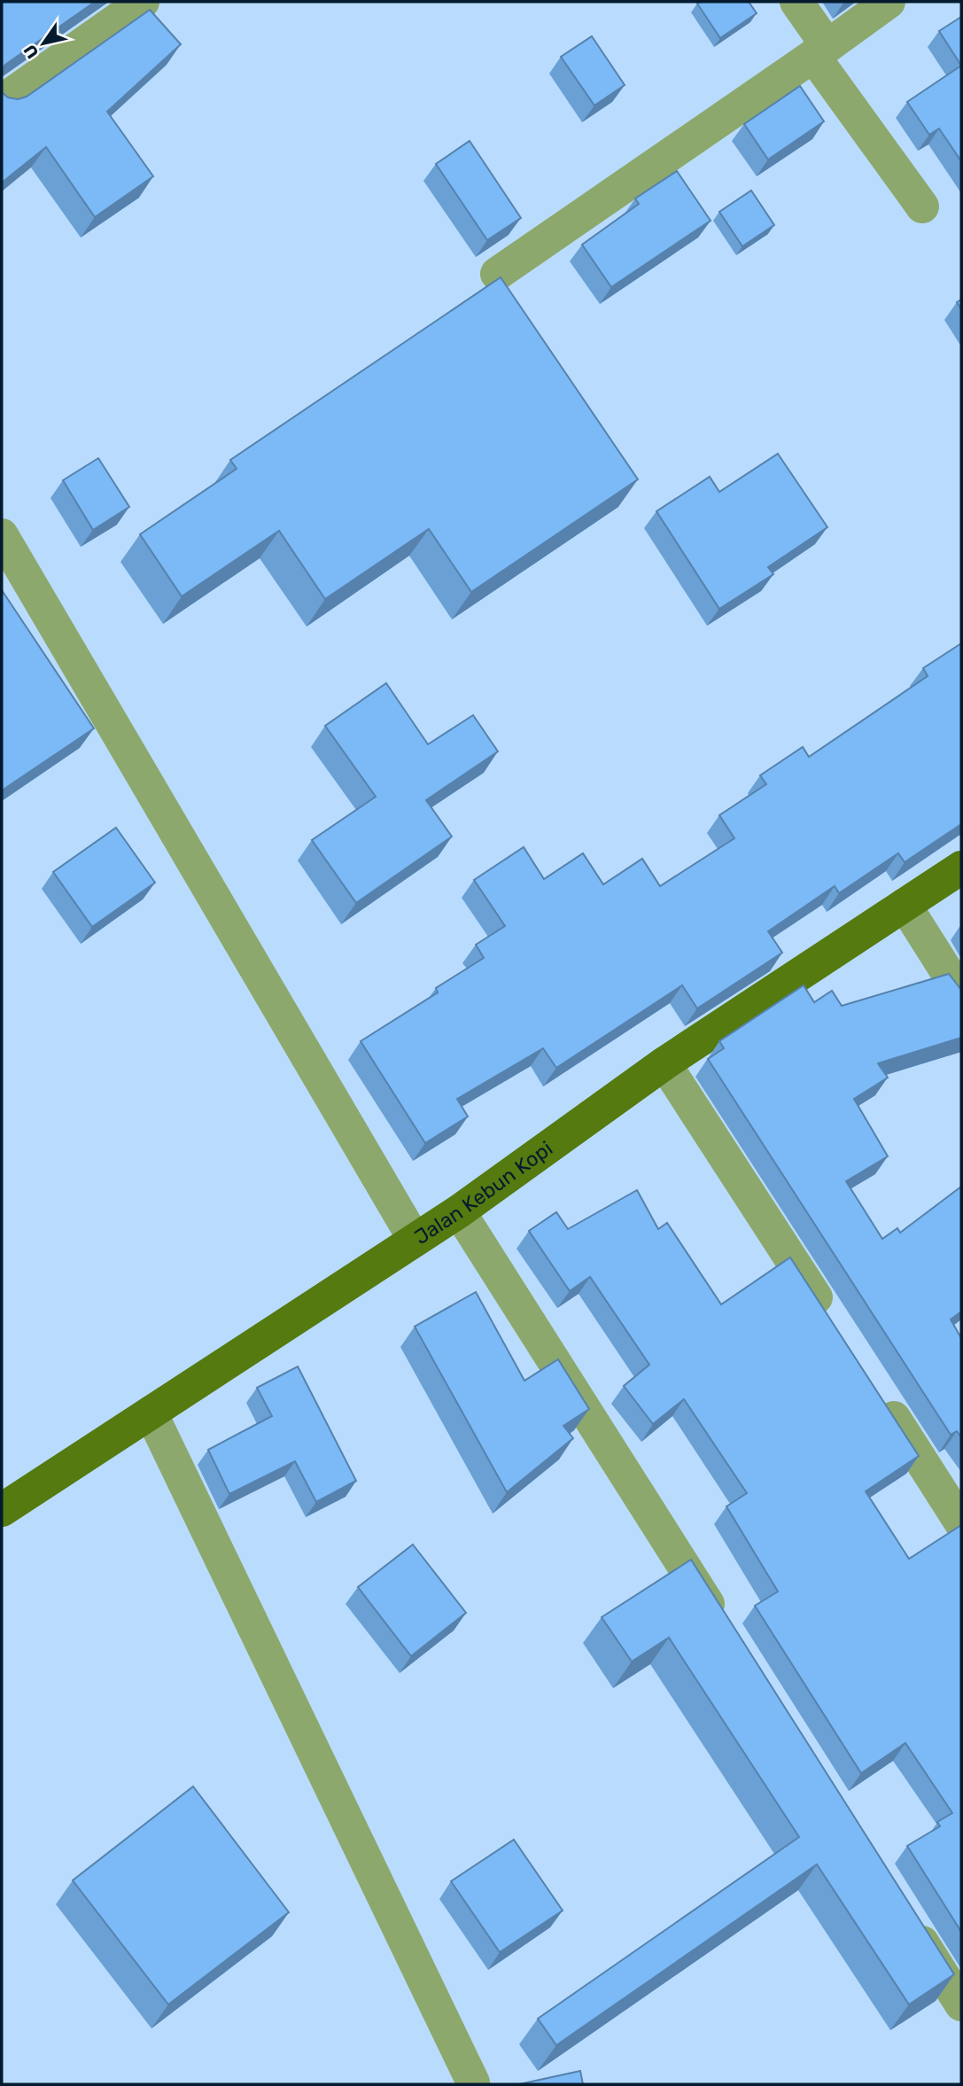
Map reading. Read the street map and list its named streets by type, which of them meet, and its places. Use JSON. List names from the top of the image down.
{
  "streets": {
    "main road": ["Jalan Kebun Kopi"]
  },
  "north": "bottom left"
}
